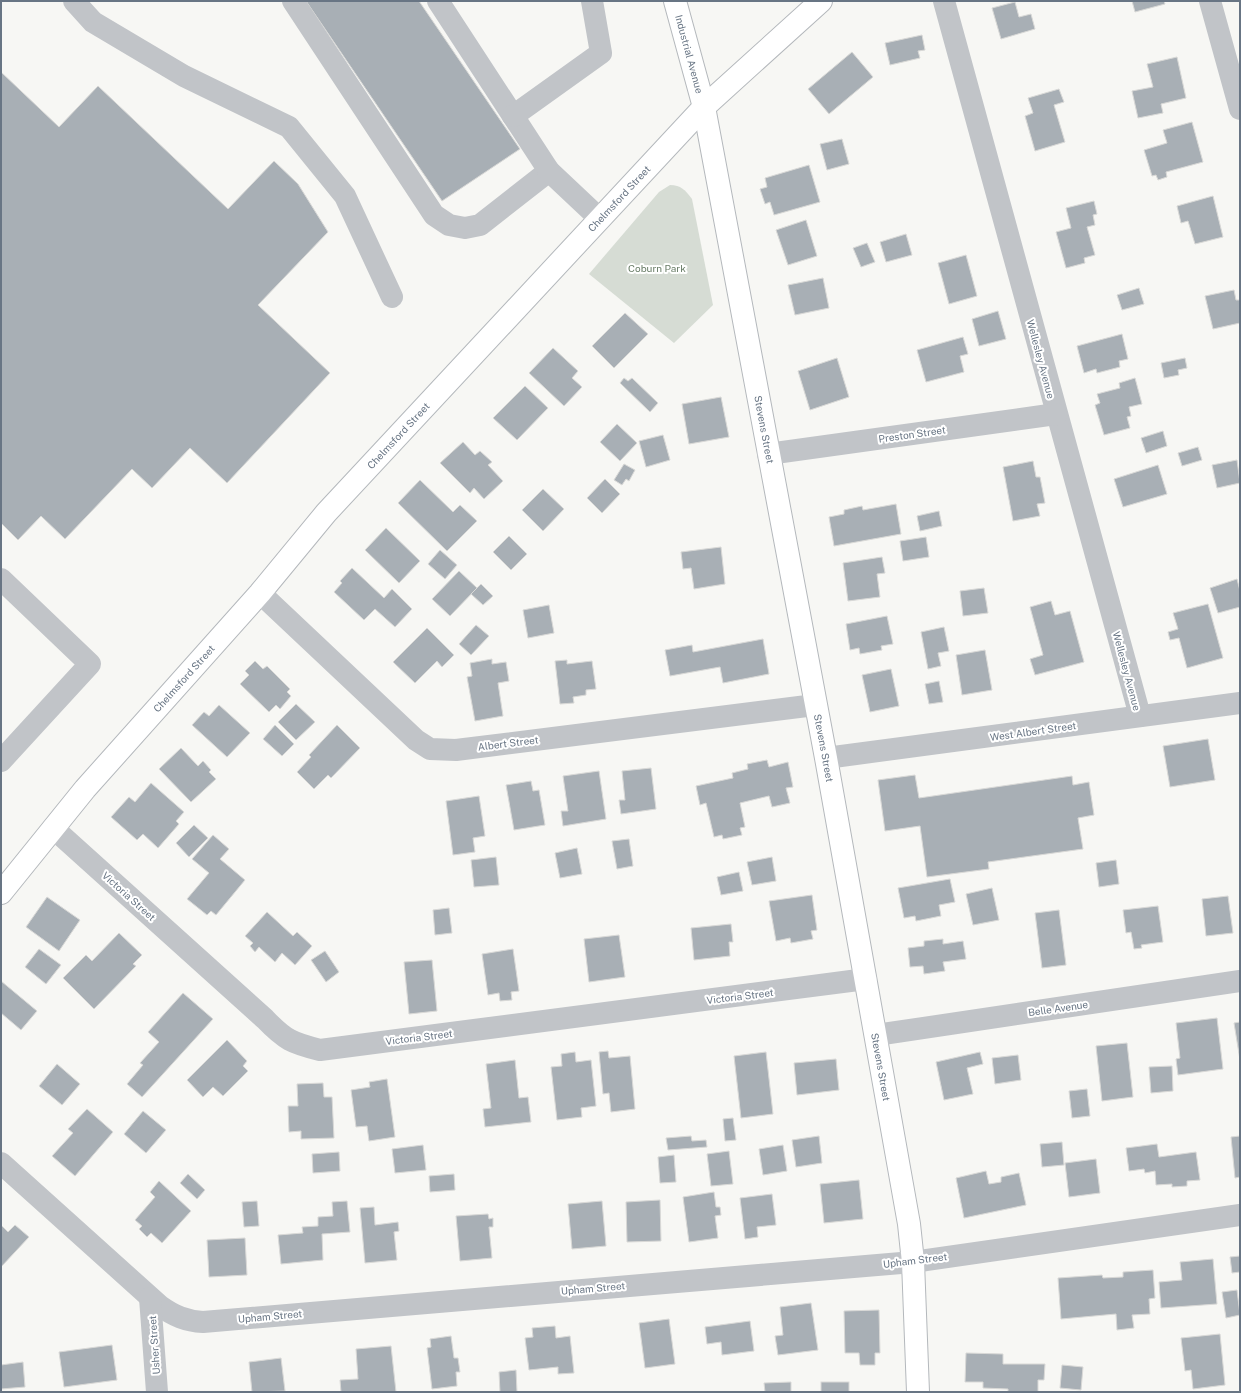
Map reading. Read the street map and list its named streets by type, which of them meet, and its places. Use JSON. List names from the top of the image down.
{
  "streets": {
    "main road": ["Industrial Avenue", "Chelmsford Street", "Stevens Street"],
    "street": [
      "Wellesley Avenue",
      "Preston Street",
      "West Albert Street",
      "Albert Street",
      "Victoria Street",
      "Belle Avenue",
      "Upham Street",
      "Usher Street"
    ]
  },
  "crossings": [
    ["Industrial Avenue", "Chelmsford Street"],
    ["Industrial Avenue", "Stevens Street"],
    ["Chelmsford Street", "Stevens Street"],
    ["Chelmsford Street", "Albert Street"],
    ["Chelmsford Street", "Victoria Street"],
    ["Wellesley Avenue", "Preston Street"],
    ["Wellesley Avenue", "West Albert Street"],
    ["Stevens Street", "Preston Street"],
    ["Stevens Street", "West Albert Street"],
    ["Stevens Street", "Albert Street"],
    ["Stevens Street", "Victoria Street"],
    ["Stevens Street", "Belle Avenue"],
    ["Stevens Street", "Upham Street"],
    ["Upham Street", "Usher Street"]
  ],
  "parks": ["Coburn Park"]
}
